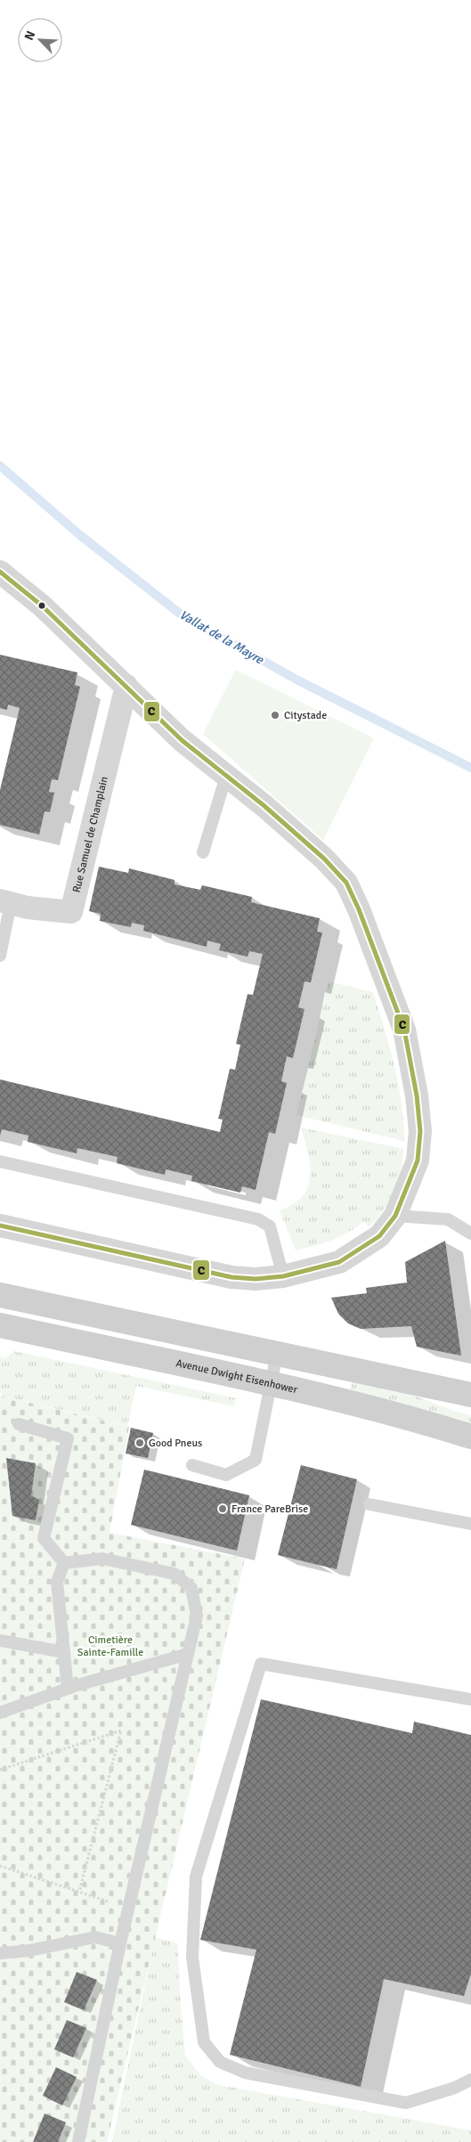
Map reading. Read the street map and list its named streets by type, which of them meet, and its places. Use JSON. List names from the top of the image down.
{
  "streets": {
    "main road": ["Avenue Dwight Eisenhower"],
    "street": ["Rue Samuel de Champlain"]
  },
  "water": ["Vallat de la Mayre"],
  "parks": ["Cimetière Sainte-Famille"],
  "places": ["Citystade", "Good Pneus", "France PareBrise"],
  "lines": ["transit line C"],
  "north": "top left"
}
